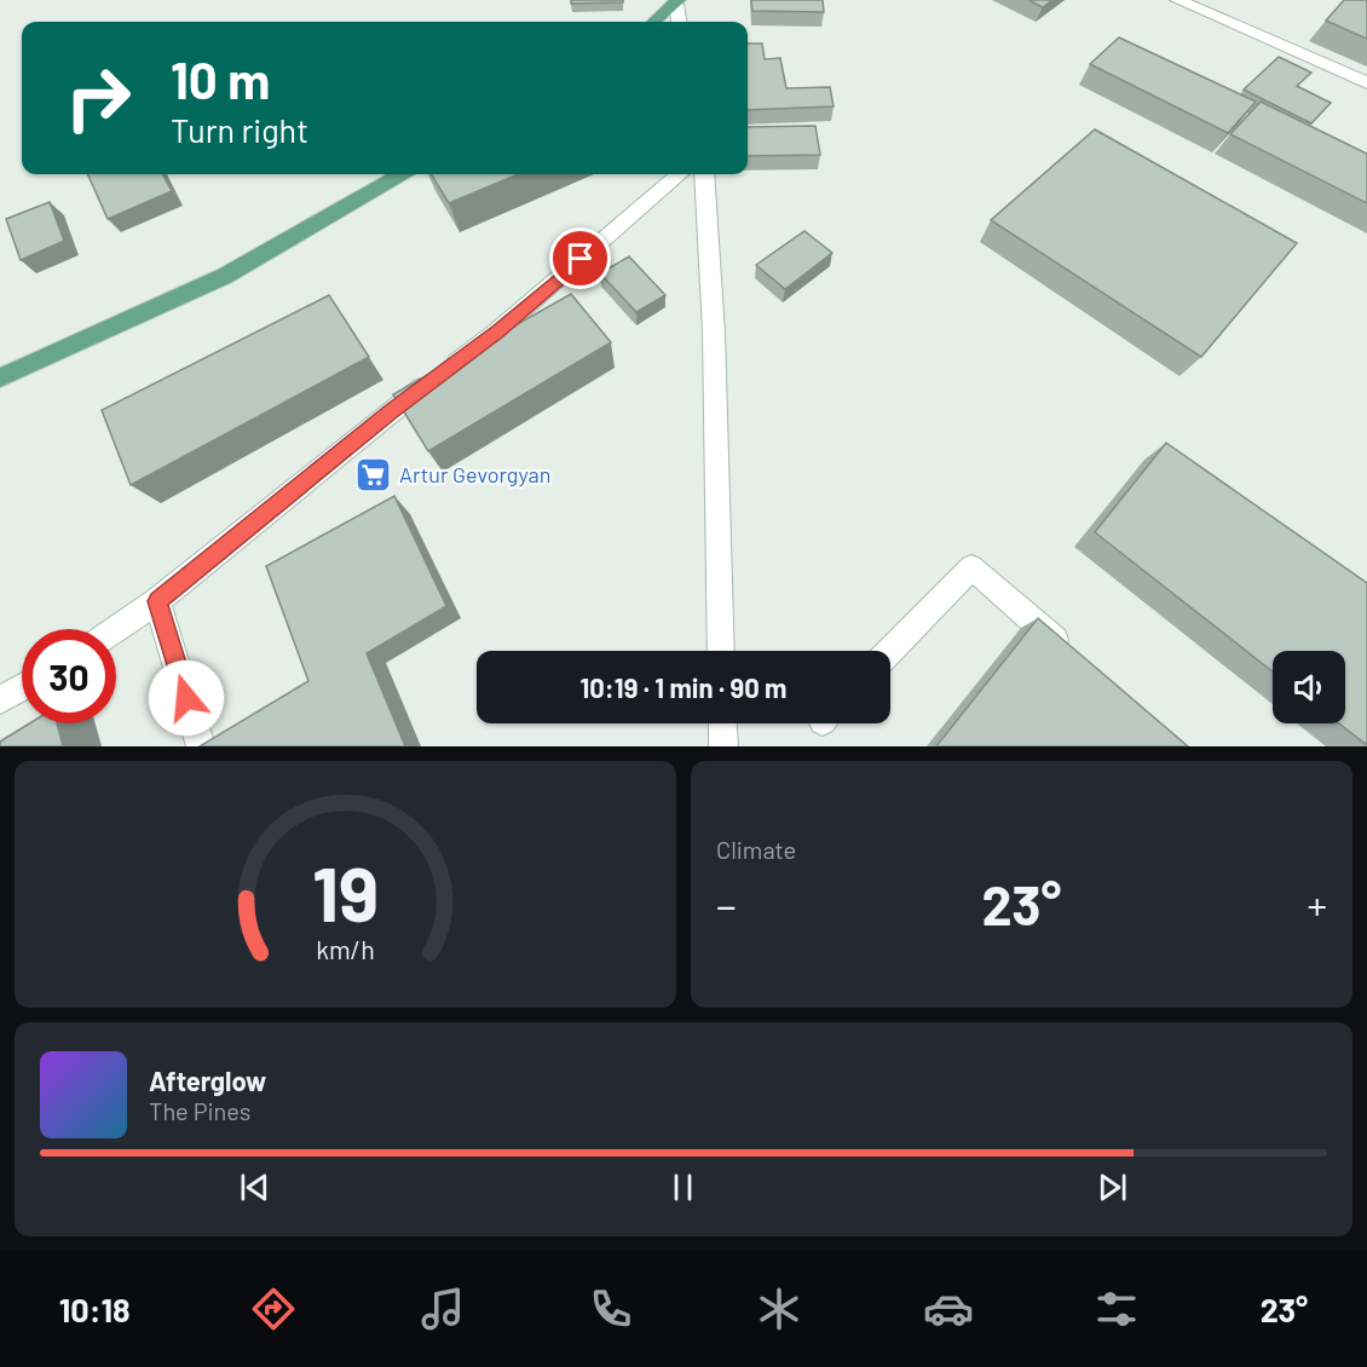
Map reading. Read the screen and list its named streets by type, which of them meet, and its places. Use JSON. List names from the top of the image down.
{
  "places": {
    "supermarket": ["Artur Gevorgyan"]
  },
  "page": {
    "turn": ["10 m", "Turn right"],
    "limit": "30",
    "trip": "10:19 · 1 min · 90 m",
    "tile": "Climate",
    "heat": ["−", "23°", "+"],
    "song": ["Afterglow", "The Pines"],
    "tabs": ["10:18", "23°"],
    "gauge": ["19", "km/h"]
  }
}
